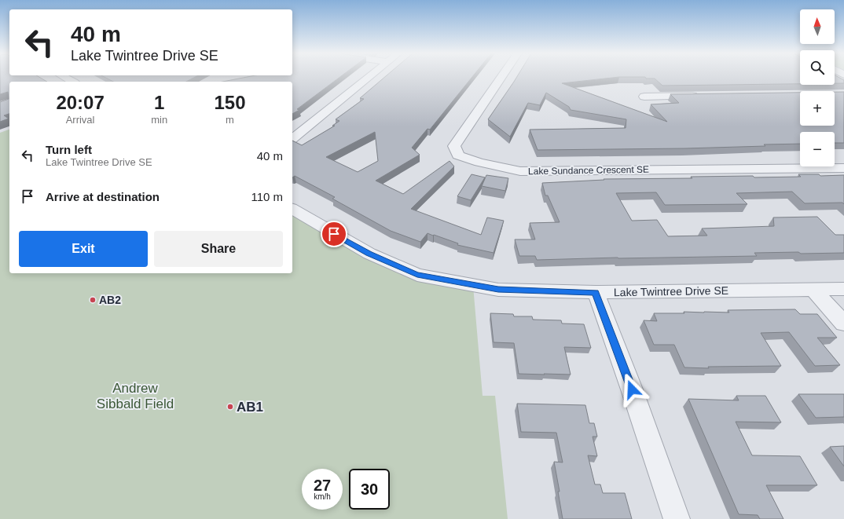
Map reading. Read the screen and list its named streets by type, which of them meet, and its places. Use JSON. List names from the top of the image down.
{
  "streets": {
    "street": ["Lake Sundance Crescent SE", "Lake Twintree Drive SE"]
  },
  "parks": ["Andrew Sibbald Field"],
  "places": ["AB2", "AB1"],
  "north": "top",
  "page": {
    "map_buttons": ["+", "−"],
    "turn": ["40 m", "Lake Twintree Drive SE"],
    "eta": [
      "20:07",
      "Arrival",
      "1",
      "min",
      "150",
      "m"
    ],
    "list": [
      {
        "name": "Turn left",
        "note": "Lake Twintree Drive SE",
        "value": "40 m"
      },
      {
        "name": "Arrive at destination",
        "value": "110 m"
      }
    ],
    "buttons": ["Exit", "Share"],
    "speed": "27 km/h",
    "limit": "30"
  }
}
